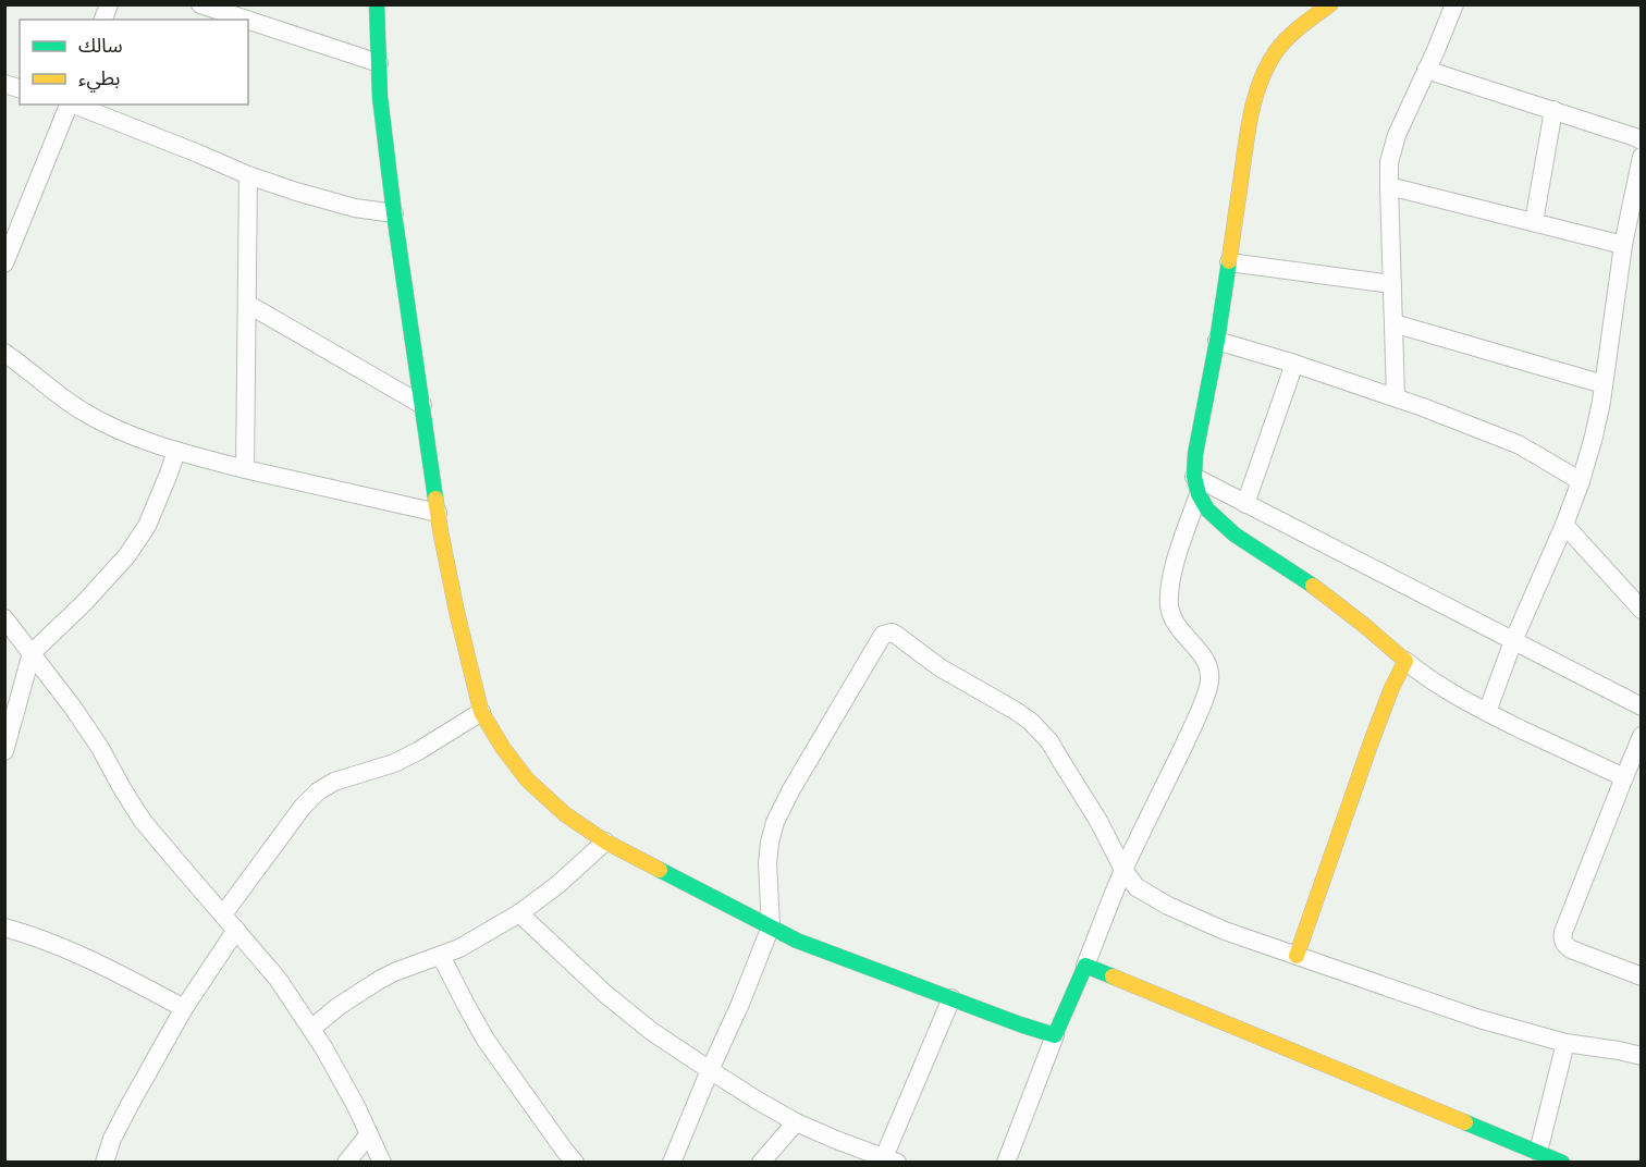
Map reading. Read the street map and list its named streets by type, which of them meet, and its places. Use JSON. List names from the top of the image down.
{
  "legend": ["سالك", "بطيء"]
}
